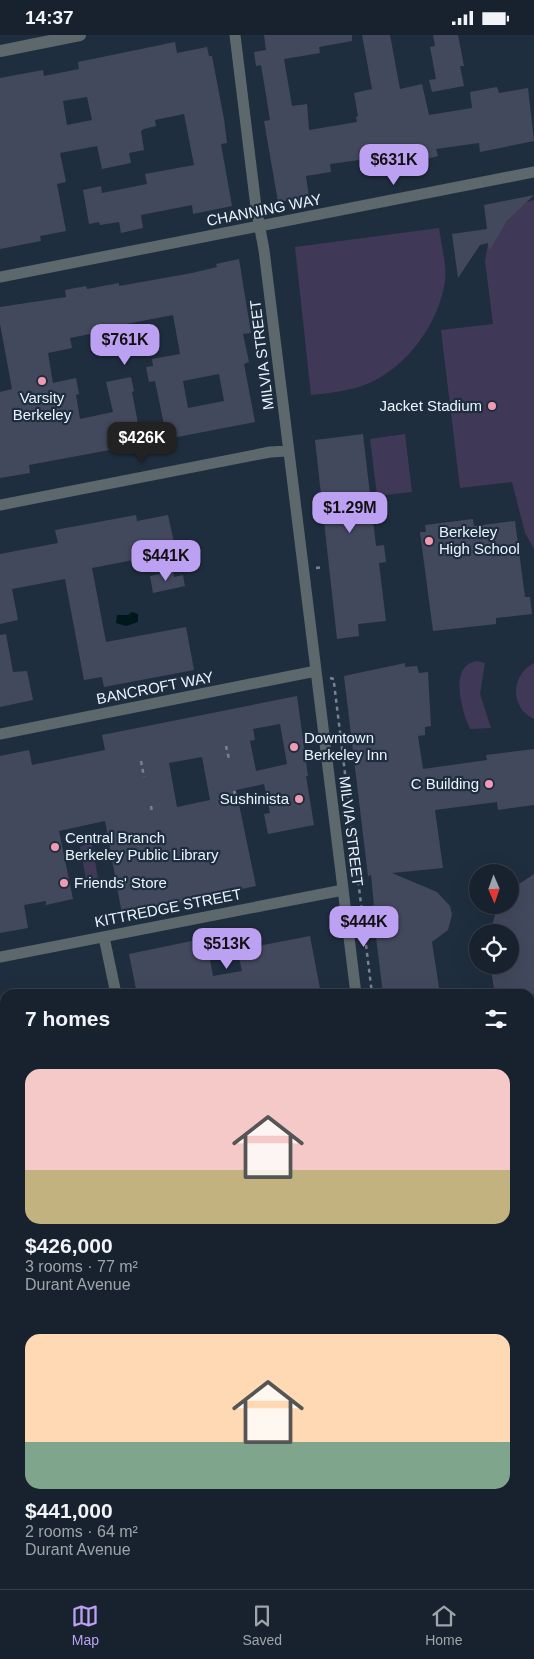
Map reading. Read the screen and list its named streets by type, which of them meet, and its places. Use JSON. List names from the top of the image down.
{
  "streets": {
    "street": [
      "CHANNING WAY",
      "MILVIA STREET",
      "BANCROFT WAY",
      "KITTREDGE STREET"
    ]
  },
  "crossings": [
    ["CHANNING WAY", "MILVIA STREET"],
    ["MILVIA STREET", "BANCROFT WAY"],
    ["MILVIA STREET", "KITTREDGE STREET"]
  ],
  "places": [
    "Varsity Berkeley",
    "Jacket Stadium",
    "Berkeley High School",
    "Downtown Berkeley Inn",
    "C Building",
    "Sushinista",
    "Central Branch Berkeley Public Library",
    "Friends' Store"
  ],
  "north": "bottom",
  "page": {
    "status": "14:37",
    "price": [
      "$631K",
      "$761K",
      "$426K",
      "$1.29M",
      "$441K",
      "$444K",
      "$513K"
    ],
    "heading": "7 homes",
    "list": [
      {
        "name": "$426,000",
        "note": "3 rooms · 77 m² · Durant Avenue"
      },
      {
        "name": "$441,000",
        "note": "2 rooms · 64 m² · Durant Avenue"
      }
    ],
    "tabs": ["Map", "Saved", "Home"]
  }
}
